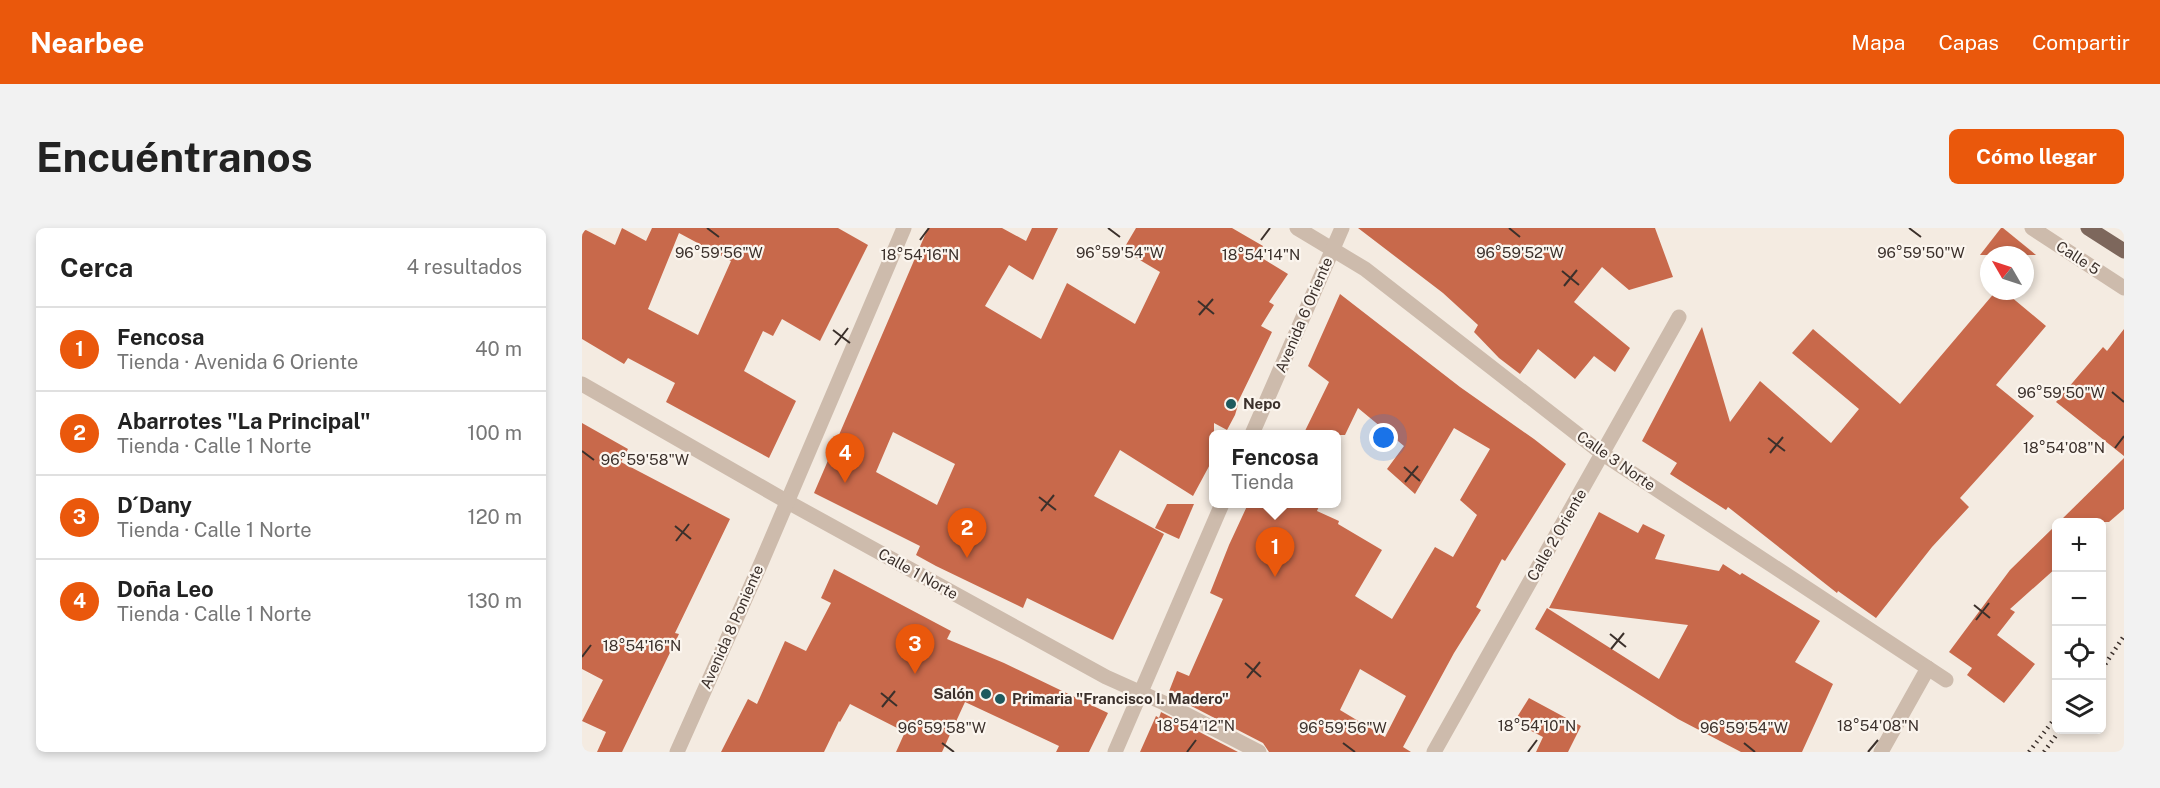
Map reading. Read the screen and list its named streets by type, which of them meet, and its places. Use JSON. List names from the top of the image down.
{
  "streets": {
    "street": [
      "Calle 5",
      "Avenida 6 Oriente",
      "Calle 3 Norte",
      "Calle 2 Oriente",
      "Calle 1 Norte",
      "Avenida 8 Poniente"
    ]
  },
  "crossings": [
    ["Avenida 6 Oriente", "Calle 3 Norte"],
    ["Calle 3 Norte", "Calle 2 Oriente"],
    ["Calle 1 Norte", "Avenida 8 Poniente"]
  ],
  "places": ["Nepo", "Salón", "Primaria \"Francisco I. Madero\""],
  "north": "top left",
  "page": {
    "header": "Nearbee",
    "nav": ["Mapa", "Capas", "Compartir"],
    "buttons": "Cómo llegar",
    "title": "Encuéntranos",
    "heading": ["Cerca", "4 resultados"],
    "list": [
      {
        "mark": "1",
        "name": "Fencosa",
        "note": "Tienda · Avenida 6 Oriente",
        "value": "40 m"
      },
      {
        "mark": "2",
        "name": "Abarrotes \"La Principal\"",
        "note": "Tienda · Calle 1 Norte",
        "value": "100 m"
      },
      {
        "mark": "3",
        "name": "D´Dany",
        "note": "Tienda · Calle 1 Norte",
        "value": "120 m"
      },
      {
        "mark": "4",
        "name": "Doña Leo",
        "note": "Tienda · Calle 1 Norte",
        "value": "130 m"
      }
    ],
    "popup": ["Fencosa", "Tienda"],
    "pins": [
      "4",
      "2",
      "1",
      "3"
    ],
    "map_buttons": ["+", "−"]
  },
  "coordinates": [
    "96°59'52\"W",
    "96°59'56\"W",
    "96°59'54\"W",
    "96°59'50\"W",
    "18°54'16\"N",
    "18°54'14\"N",
    "18°54'08\"N",
    "96°59'58\"W",
    "18°54'12\"N",
    "18°54'10\"N"
  ]
}
